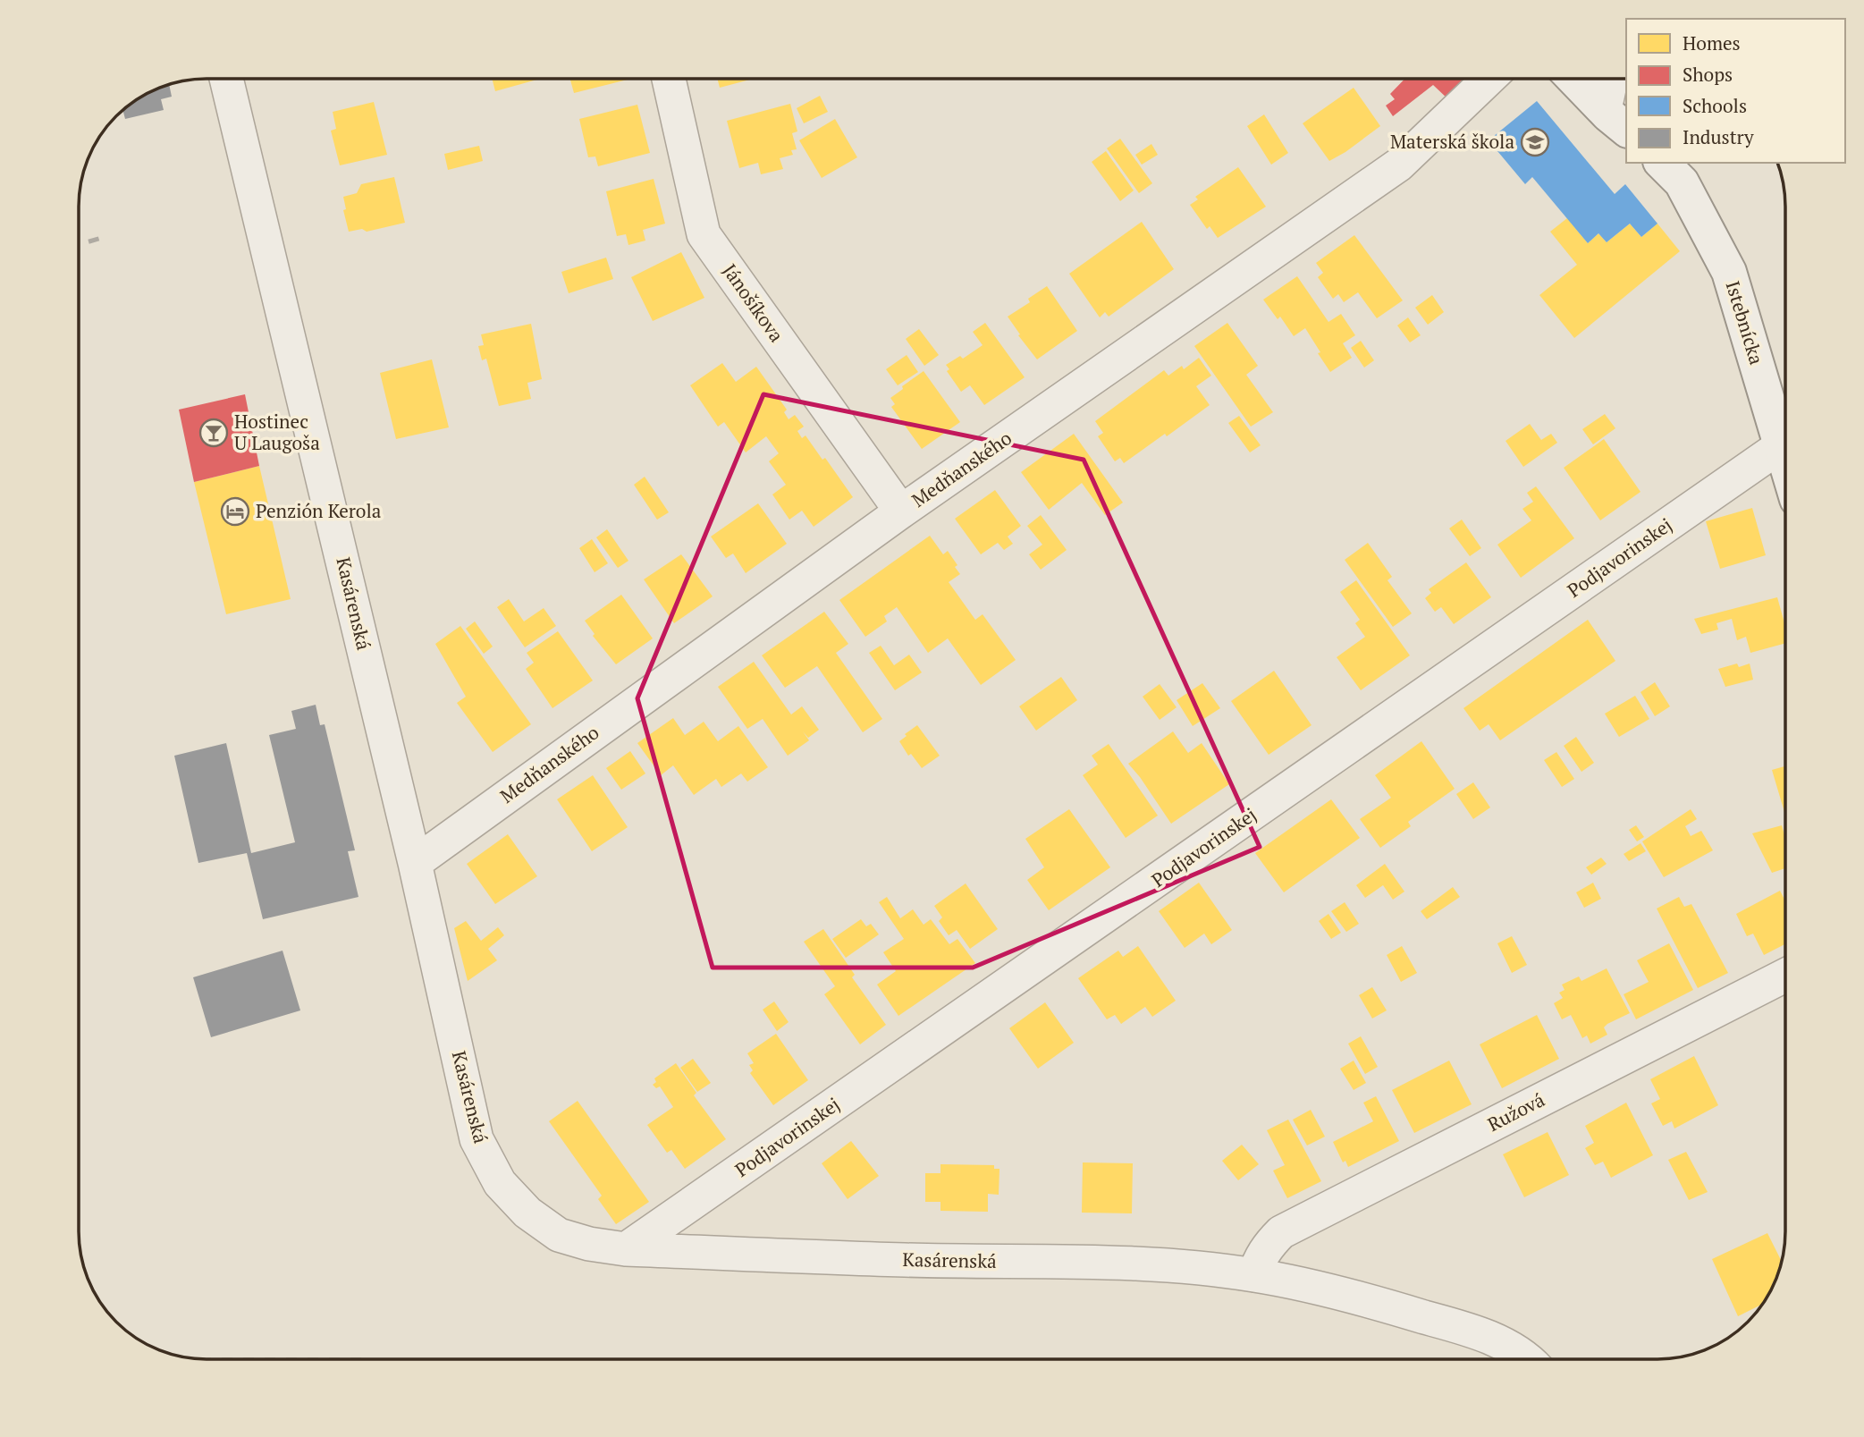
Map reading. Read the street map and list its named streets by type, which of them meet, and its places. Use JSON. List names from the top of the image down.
{
  "streets": {
    "street": [
      "Jánošíkova",
      "Istebnícka",
      "Medňanského",
      "Podjavorinskej",
      "Kasárenská",
      "Ružová"
    ]
  },
  "crossings": [
    ["Jánošíkova", "Medňanského"],
    ["Istebnícka", "Podjavorinskej"],
    ["Medňanského", "Kasárenská"],
    ["Podjavorinskej", "Kasárenská"],
    ["Kasárenská", "Ružová"]
  ],
  "places": {
    "school or university": ["Materská škola"],
    "bar": ["Hostinec U Laugoša"],
    "hotel": ["Penzión Kerola"]
  },
  "legend": [
    "Homes",
    "Shops",
    "Schools",
    "Industry"
  ]
}
